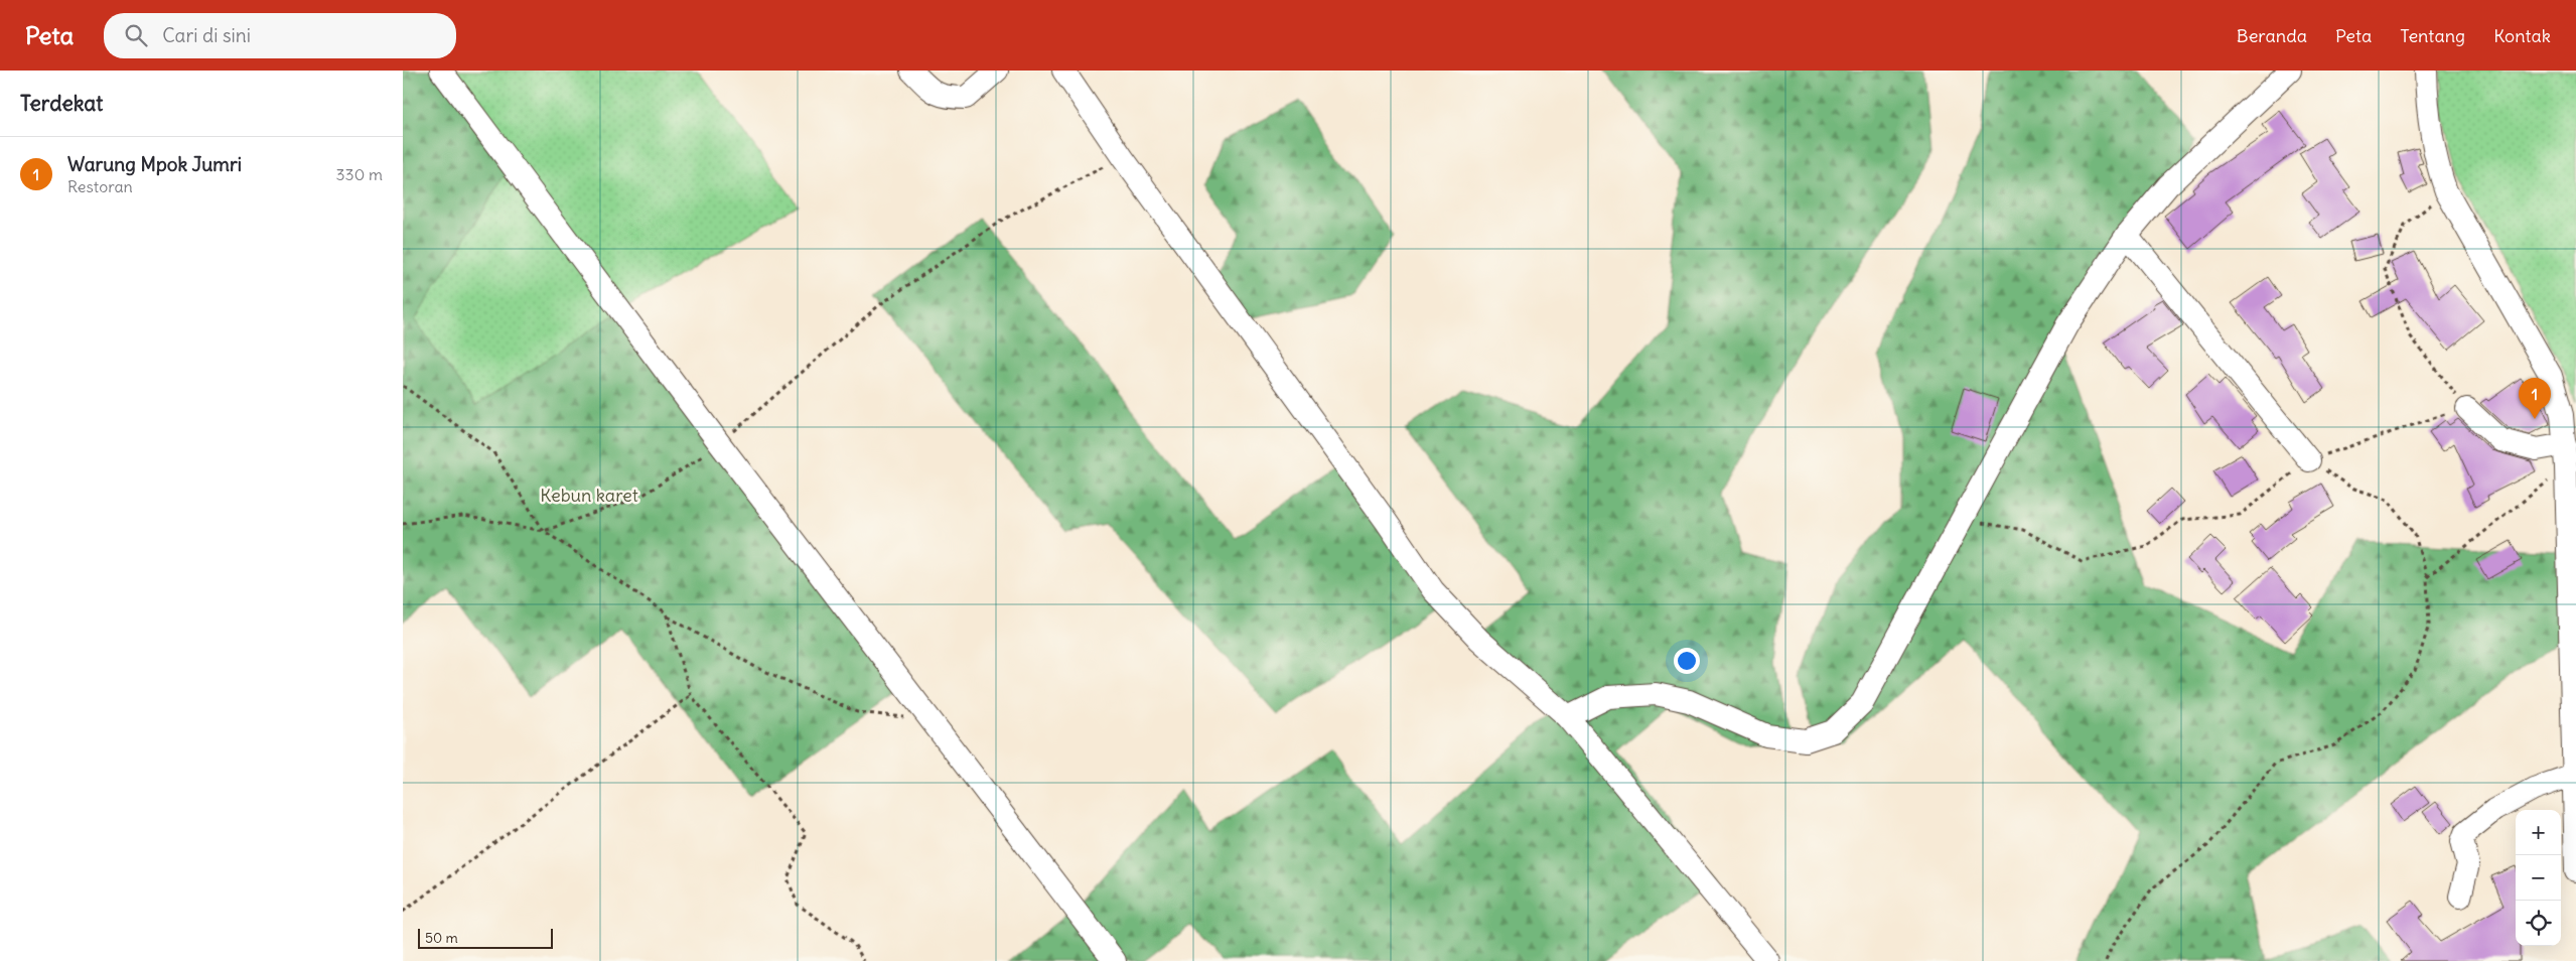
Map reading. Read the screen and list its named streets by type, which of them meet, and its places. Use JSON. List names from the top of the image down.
{
  "parks": ["Kebun karet"],
  "scale_bar": "50 m",
  "page": {
    "header": "Peta",
    "search": "Cari di sini",
    "nav": [
      "Beranda",
      "Peta",
      "Tentang",
      "Kontak"
    ],
    "heading": "Terdekat",
    "list": [
      {
        "mark": "1",
        "name": "Warung Mpok Jumri",
        "note": "Restoran",
        "value": "330 m"
      }
    ],
    "pins": "1",
    "map_buttons": ["+", "−"],
    "scale": "50 m"
  }
}
